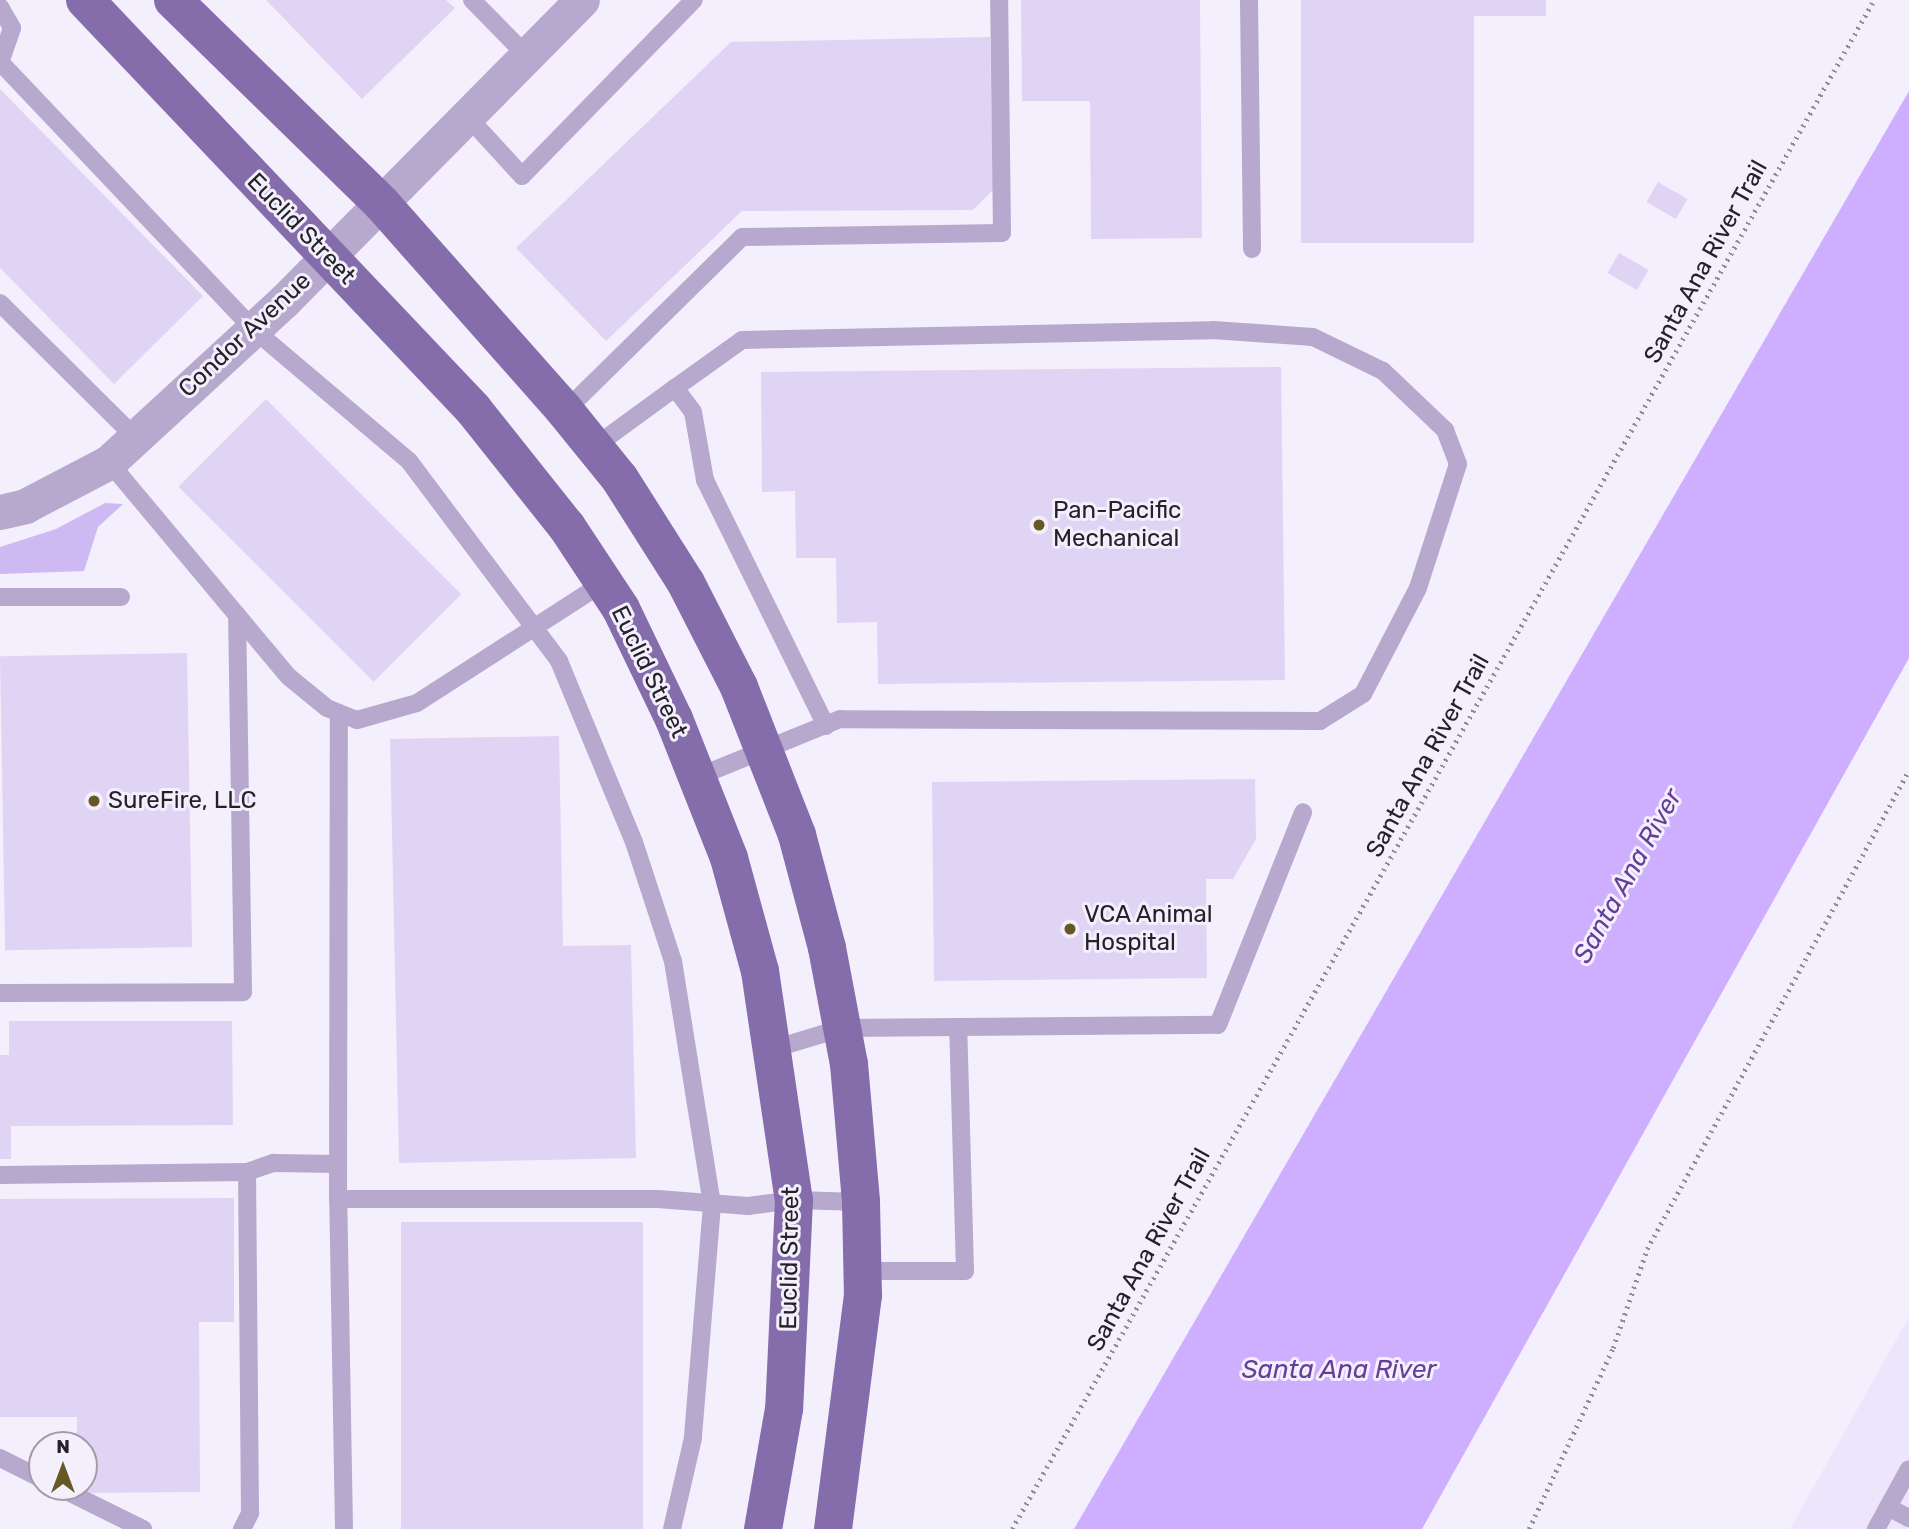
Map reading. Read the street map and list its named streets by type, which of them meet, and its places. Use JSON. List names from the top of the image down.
{
  "streets": {
    "main road": ["Euclid Street"],
    "street": ["Condor Avenue"],
    "path": ["Santa Ana River Trail"]
  },
  "crossings": [
    ["Euclid Street", "Condor Avenue"]
  ],
  "water": ["Santa Ana River"],
  "places": ["Pan-Pacific Mechanical", "SureFire, LLC", "VCA Animal Hospital"],
  "north": "top"
}
